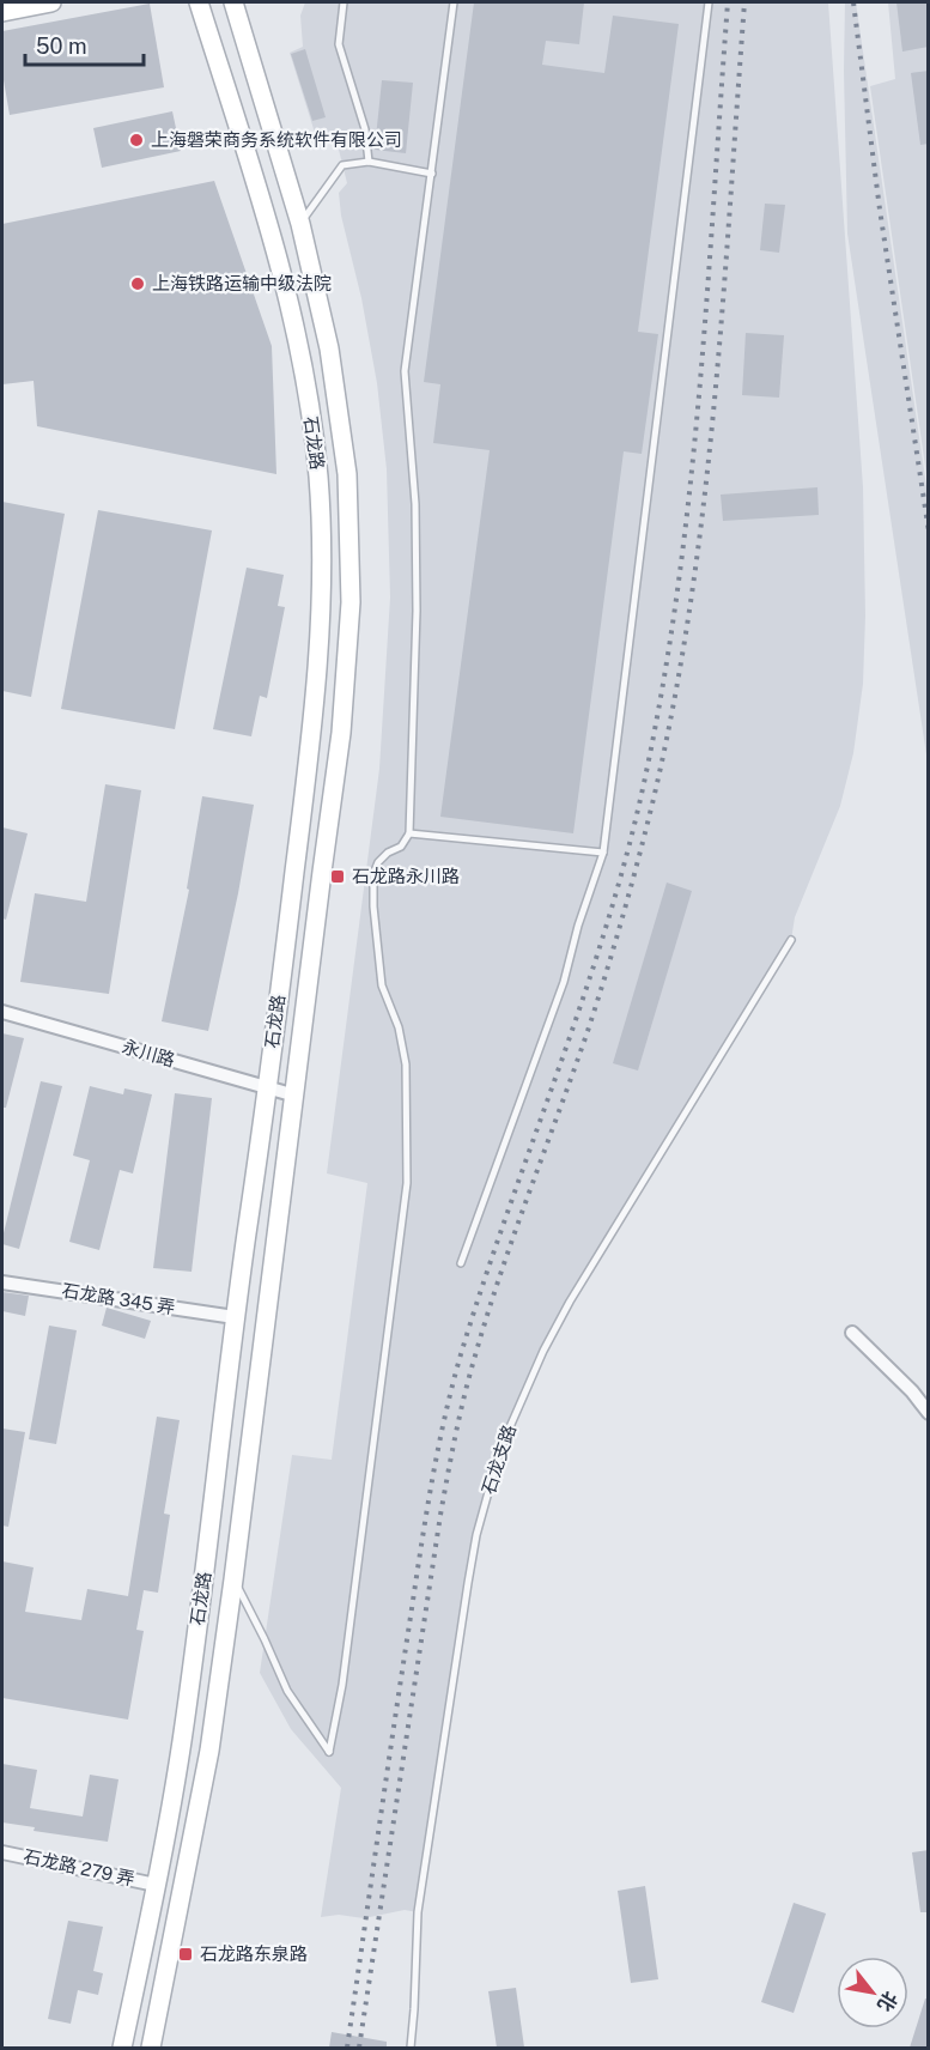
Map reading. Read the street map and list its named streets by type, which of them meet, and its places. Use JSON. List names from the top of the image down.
{
  "streets": {
    "main road": ["石龙路"],
    "street": ["永川路", "石龙路 345 弄", "石龙路 279 弄"],
    "lane": ["石龙支路"]
  },
  "crossings": [
    ["石龙路", "永川路"],
    ["石龙路", "石龙路 345 弄"],
    ["石龙路", "石龙路 279 弄"]
  ],
  "places": {
    "other": ["上海磐荣商务系统软件有限公司", "上海铁路运输中级法院"],
    "transit": ["石龙路永川路", "石龙路东泉路"]
  },
  "scale_bar": "50 m",
  "north": "bottom right"
}
